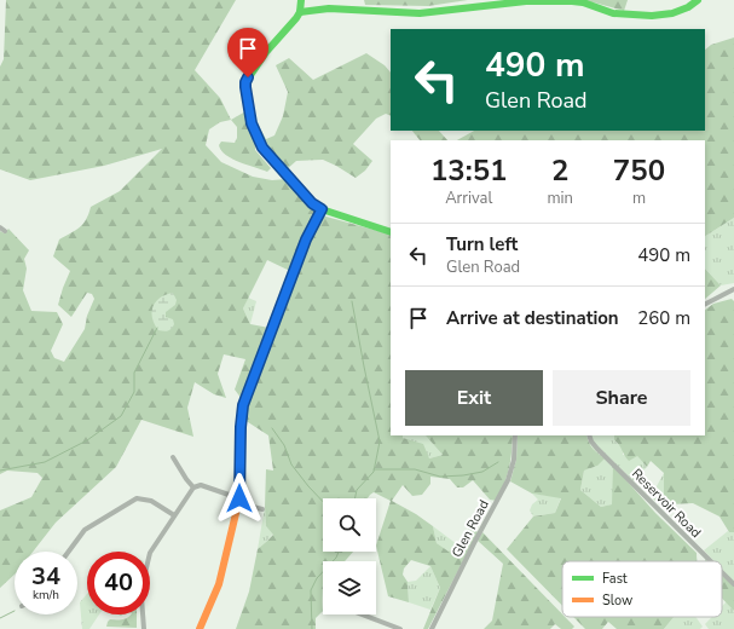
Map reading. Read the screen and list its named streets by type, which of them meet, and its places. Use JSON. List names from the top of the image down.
{
  "streets": {
    "street": ["Reservoir Road", "Glen Road"]
  },
  "legend": ["Fast", "Slow"],
  "page": {
    "turn": ["490 m", "Glen Road"],
    "eta": [
      "13:51",
      "Arrival",
      "2",
      "min",
      "750",
      "m"
    ],
    "list": [
      {
        "name": "Turn left",
        "note": "Glen Road",
        "value": "490 m"
      },
      {
        "name": "Arrive at destination",
        "value": "260 m"
      }
    ],
    "buttons": ["Exit", "Share"],
    "speed": "34 km/h",
    "limit": "40"
  }
}
